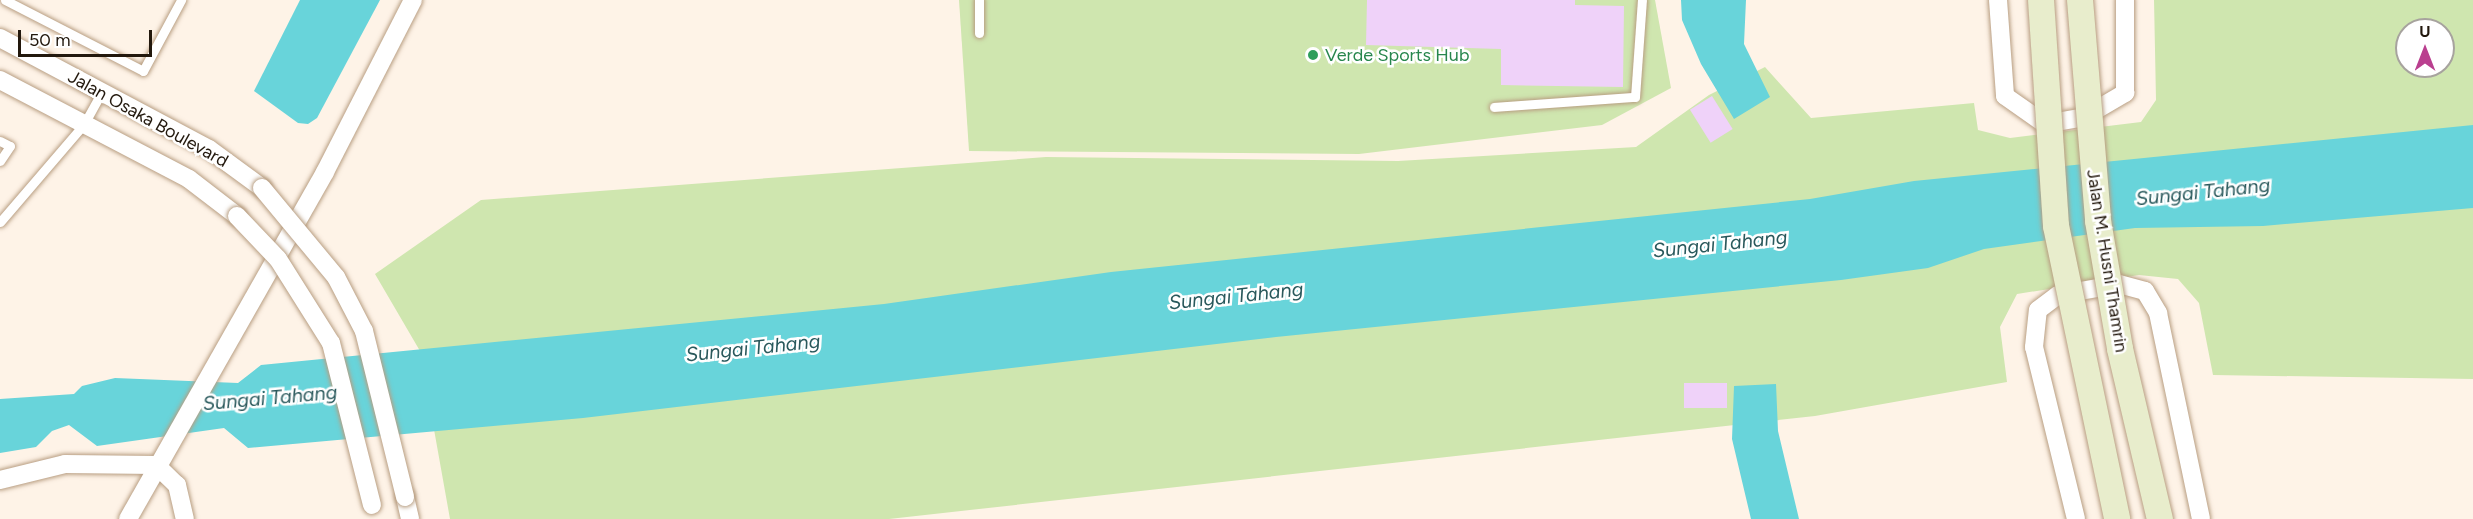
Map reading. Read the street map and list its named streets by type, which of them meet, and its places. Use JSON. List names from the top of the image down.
{
  "streets": {
    "main road": ["Jalan M. Husni Thamrin"],
    "street": ["Jalan Osaka Boulevard"]
  },
  "water": ["Sungai Tahang"],
  "places": ["Verde Sports Hub"],
  "scale_bar": "50 m",
  "north": "top"
}
